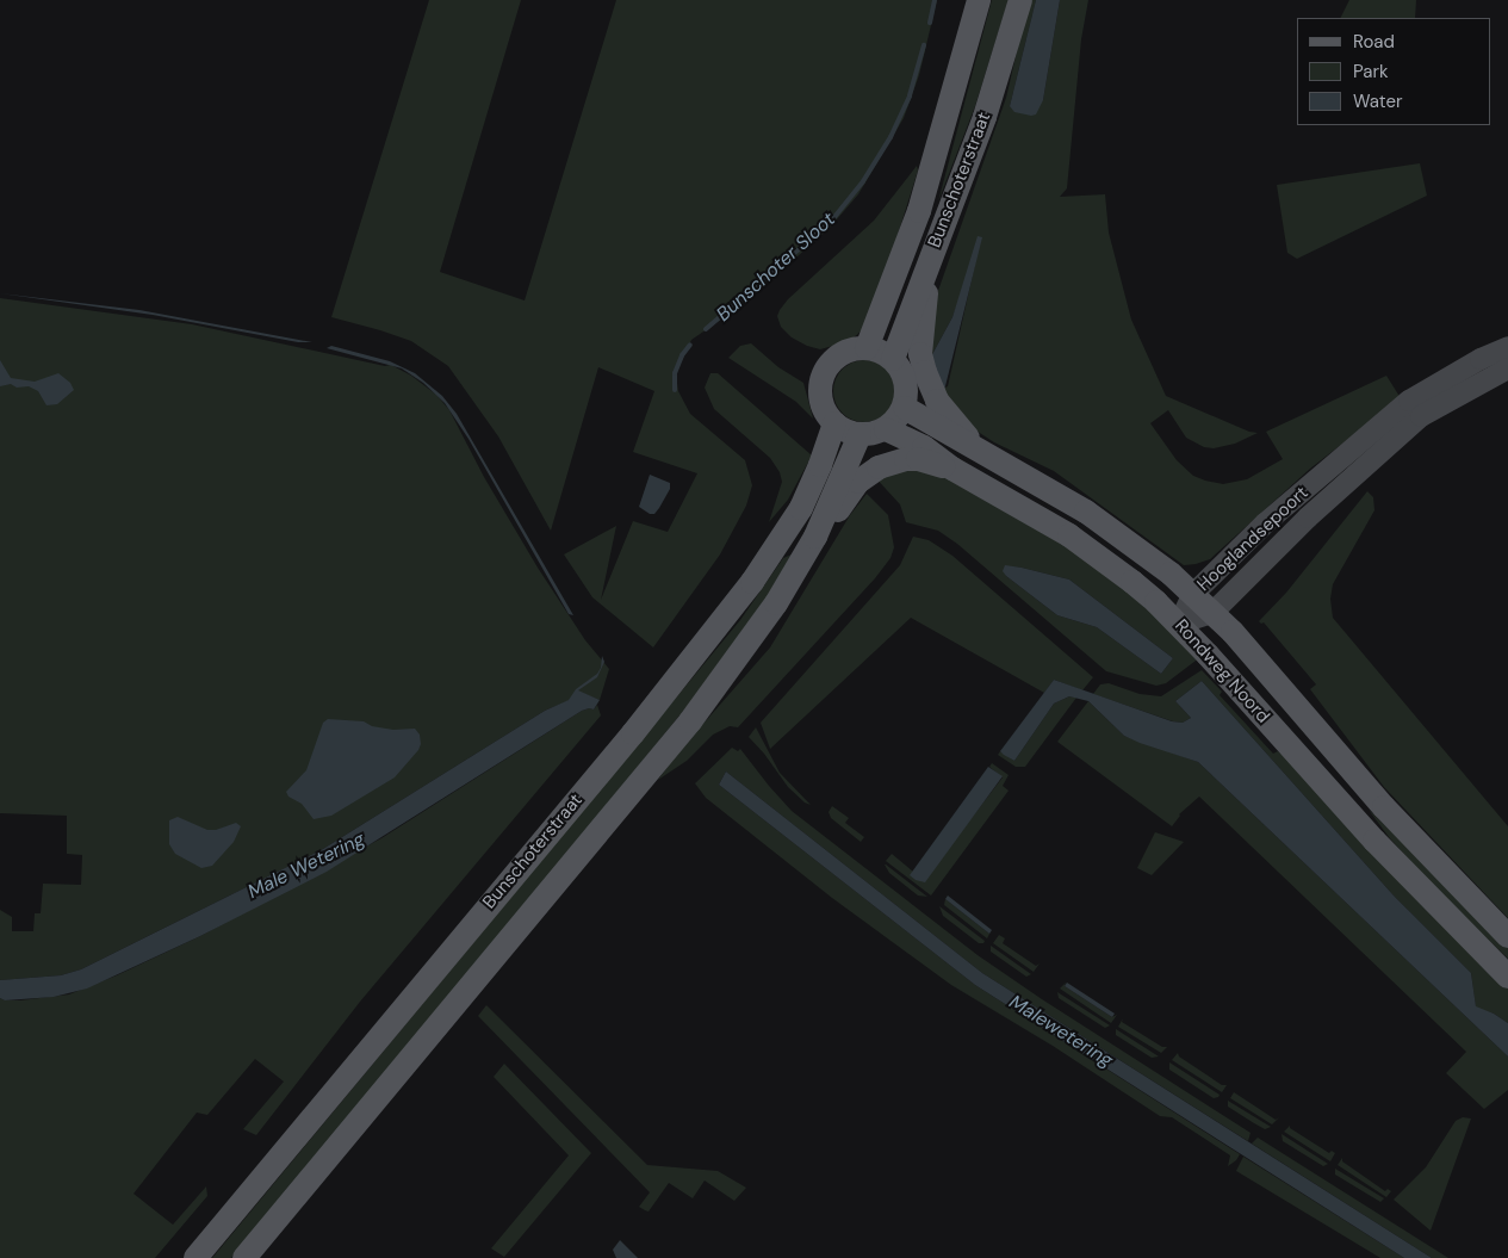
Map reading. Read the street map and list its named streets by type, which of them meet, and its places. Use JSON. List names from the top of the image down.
{
  "streets": {
    "main road": ["Bunschoterstraat", "Rondweg Noord"],
    "street": ["Hooglandsepoort"]
  },
  "crossings": [
    ["Bunschoterstraat", "Rondweg Noord"],
    ["Hooglandsepoort", "Rondweg Noord"]
  ],
  "water": ["Bunschoter Sloot", "Male Wetering", "Malewetering"],
  "legend": ["Road", "Park", "Water"]
}
